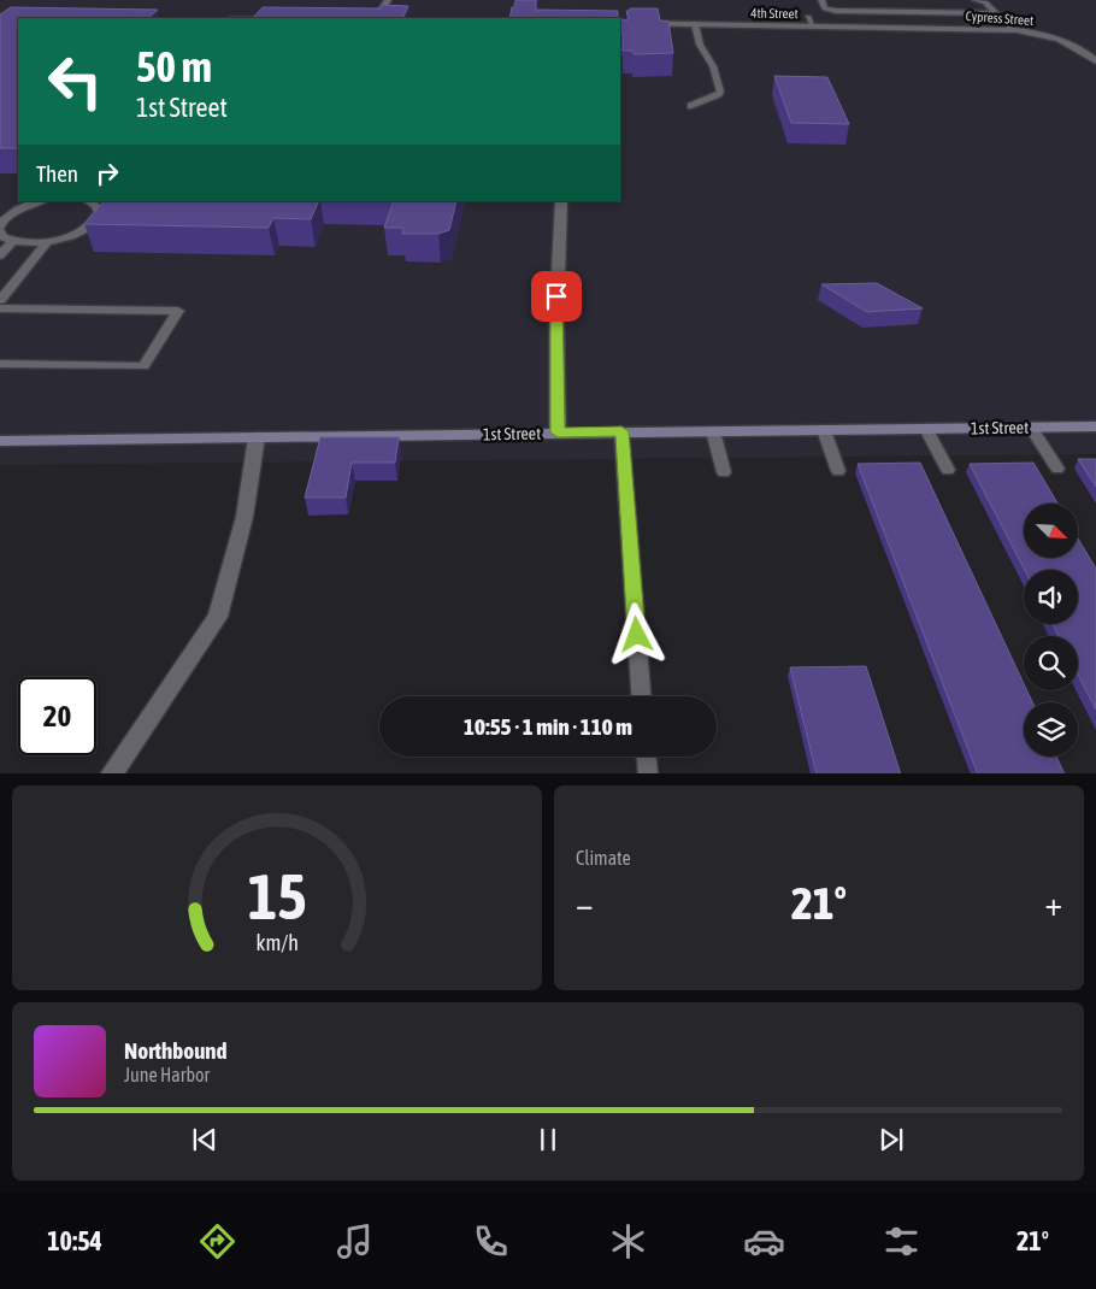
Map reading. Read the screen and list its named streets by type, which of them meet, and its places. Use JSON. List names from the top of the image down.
{
  "streets": {
    "street": ["4th Street", "Cypress Street", "1st Street"]
  },
  "crossings": [
    ["4th Street", "Cypress Street"]
  ],
  "north": "bottom right",
  "page": {
    "turn": ["50 m", "1st Street"],
    "then": "Then",
    "limit": "20",
    "trip": "10:55 · 1 min · 110 m",
    "tile": "Climate",
    "heat": ["−", "21°", "+"],
    "song": ["Northbound", "June Harbor"],
    "tabs": ["10:54", "21°"],
    "gauge": ["15", "km/h"]
  }
}
